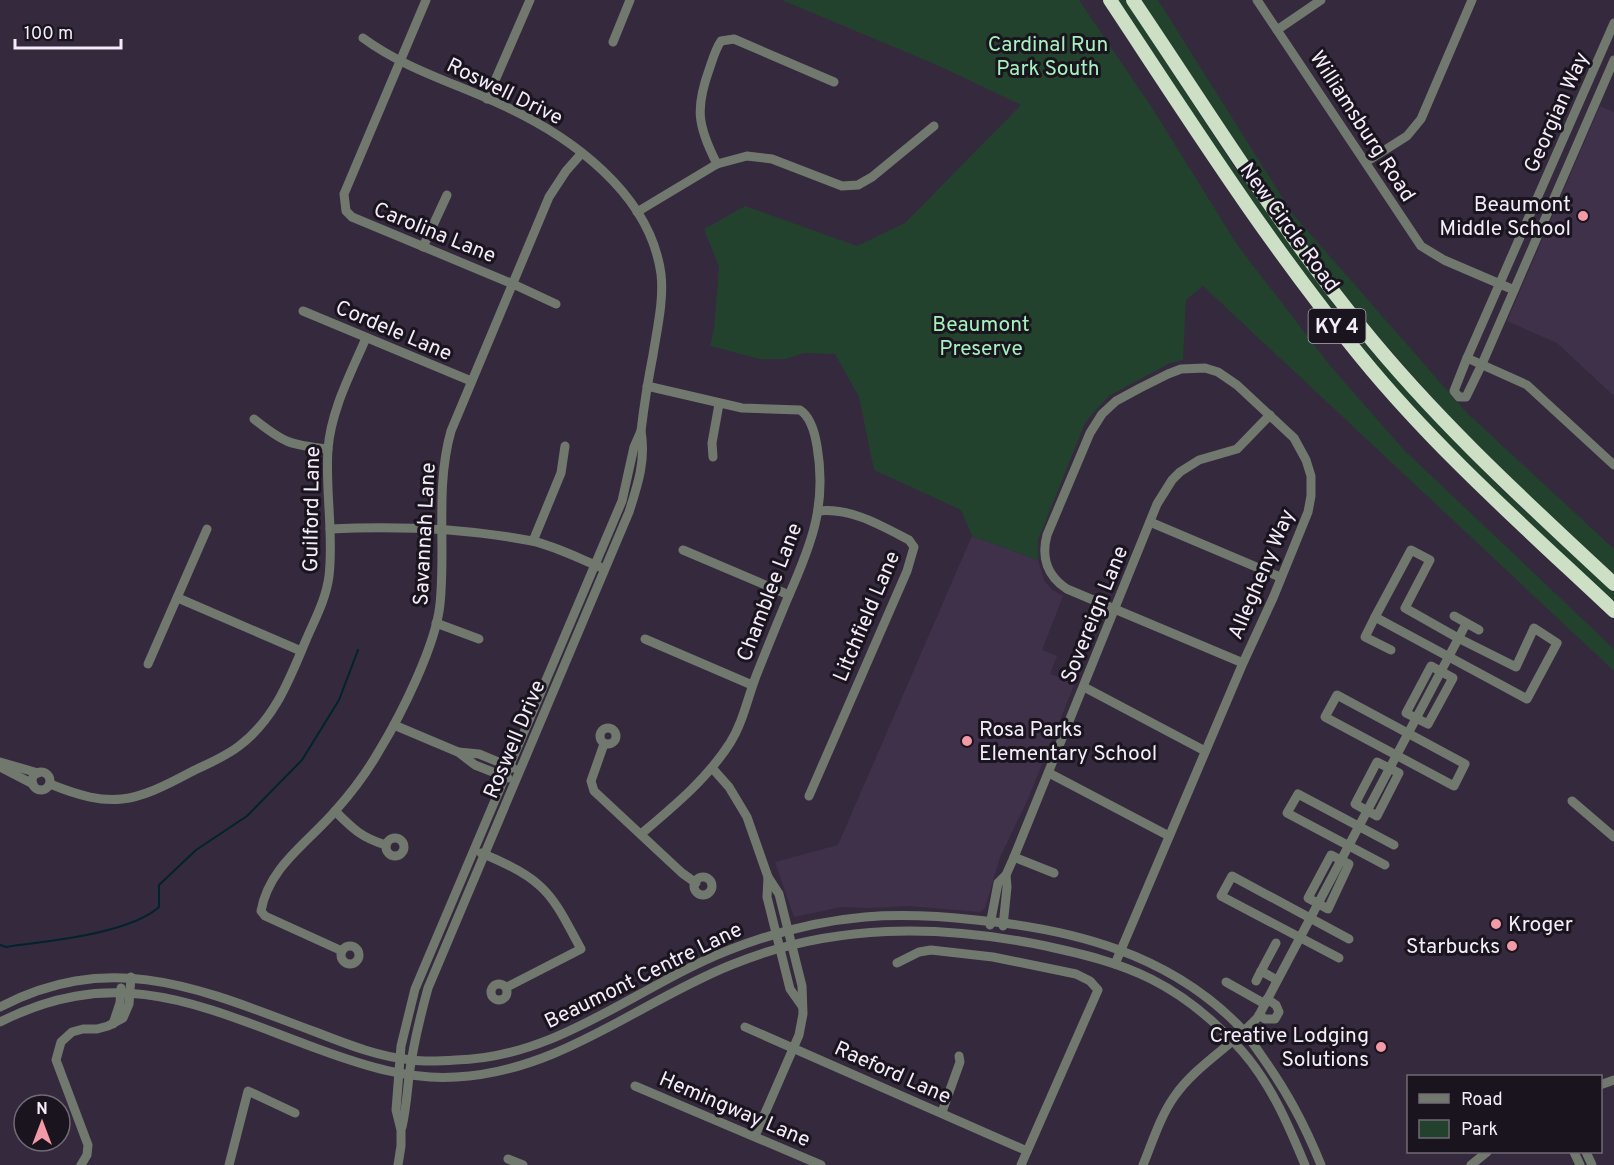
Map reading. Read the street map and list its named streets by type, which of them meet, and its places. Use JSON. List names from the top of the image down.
{
  "streets": {
    "highway": ["New Circle Road", "KY 4"],
    "street": [
      "Roswell Drive",
      "Georgian Way",
      "Williamsburg Road",
      "Carolina Lane",
      "Cordele Lane",
      "Guilford Lane",
      "Savannah Lane",
      "Allegheny Way",
      "Chamblee Lane",
      "Sovereign Lane",
      "Litchfield Lane",
      "Beaumont Centre Lane",
      "Raeford Lane",
      "Hemingway Lane"
    ]
  },
  "crossings": [
    ["Roswell Drive", "Carolina Lane"],
    ["Roswell Drive", "Savannah Lane"],
    ["Roswell Drive", "Chamblee Lane"],
    ["Roswell Drive", "Beaumont Centre Lane"],
    ["Georgian Way", "Williamsburg Road"],
    ["Carolina Lane", "Savannah Lane"],
    ["Cordele Lane", "Guilford Lane"],
    ["Cordele Lane", "Savannah Lane"],
    ["Allegheny Way", "Sovereign Lane"],
    ["Allegheny Way", "Beaumont Centre Lane"],
    ["Chamblee Lane", "Litchfield Lane"],
    ["Sovereign Lane", "Beaumont Centre Lane"]
  ],
  "parks": ["Cardinal Run Park South", "Beaumont Preserve"],
  "places": [
    "Beaumont Middle School",
    "Rosa Parks Elementary School",
    "Kroger",
    "Starbucks",
    "Creative Lodging Solutions"
  ],
  "legend": ["Road", "Park"],
  "scale_bar": "100 m",
  "north": "top"
}
